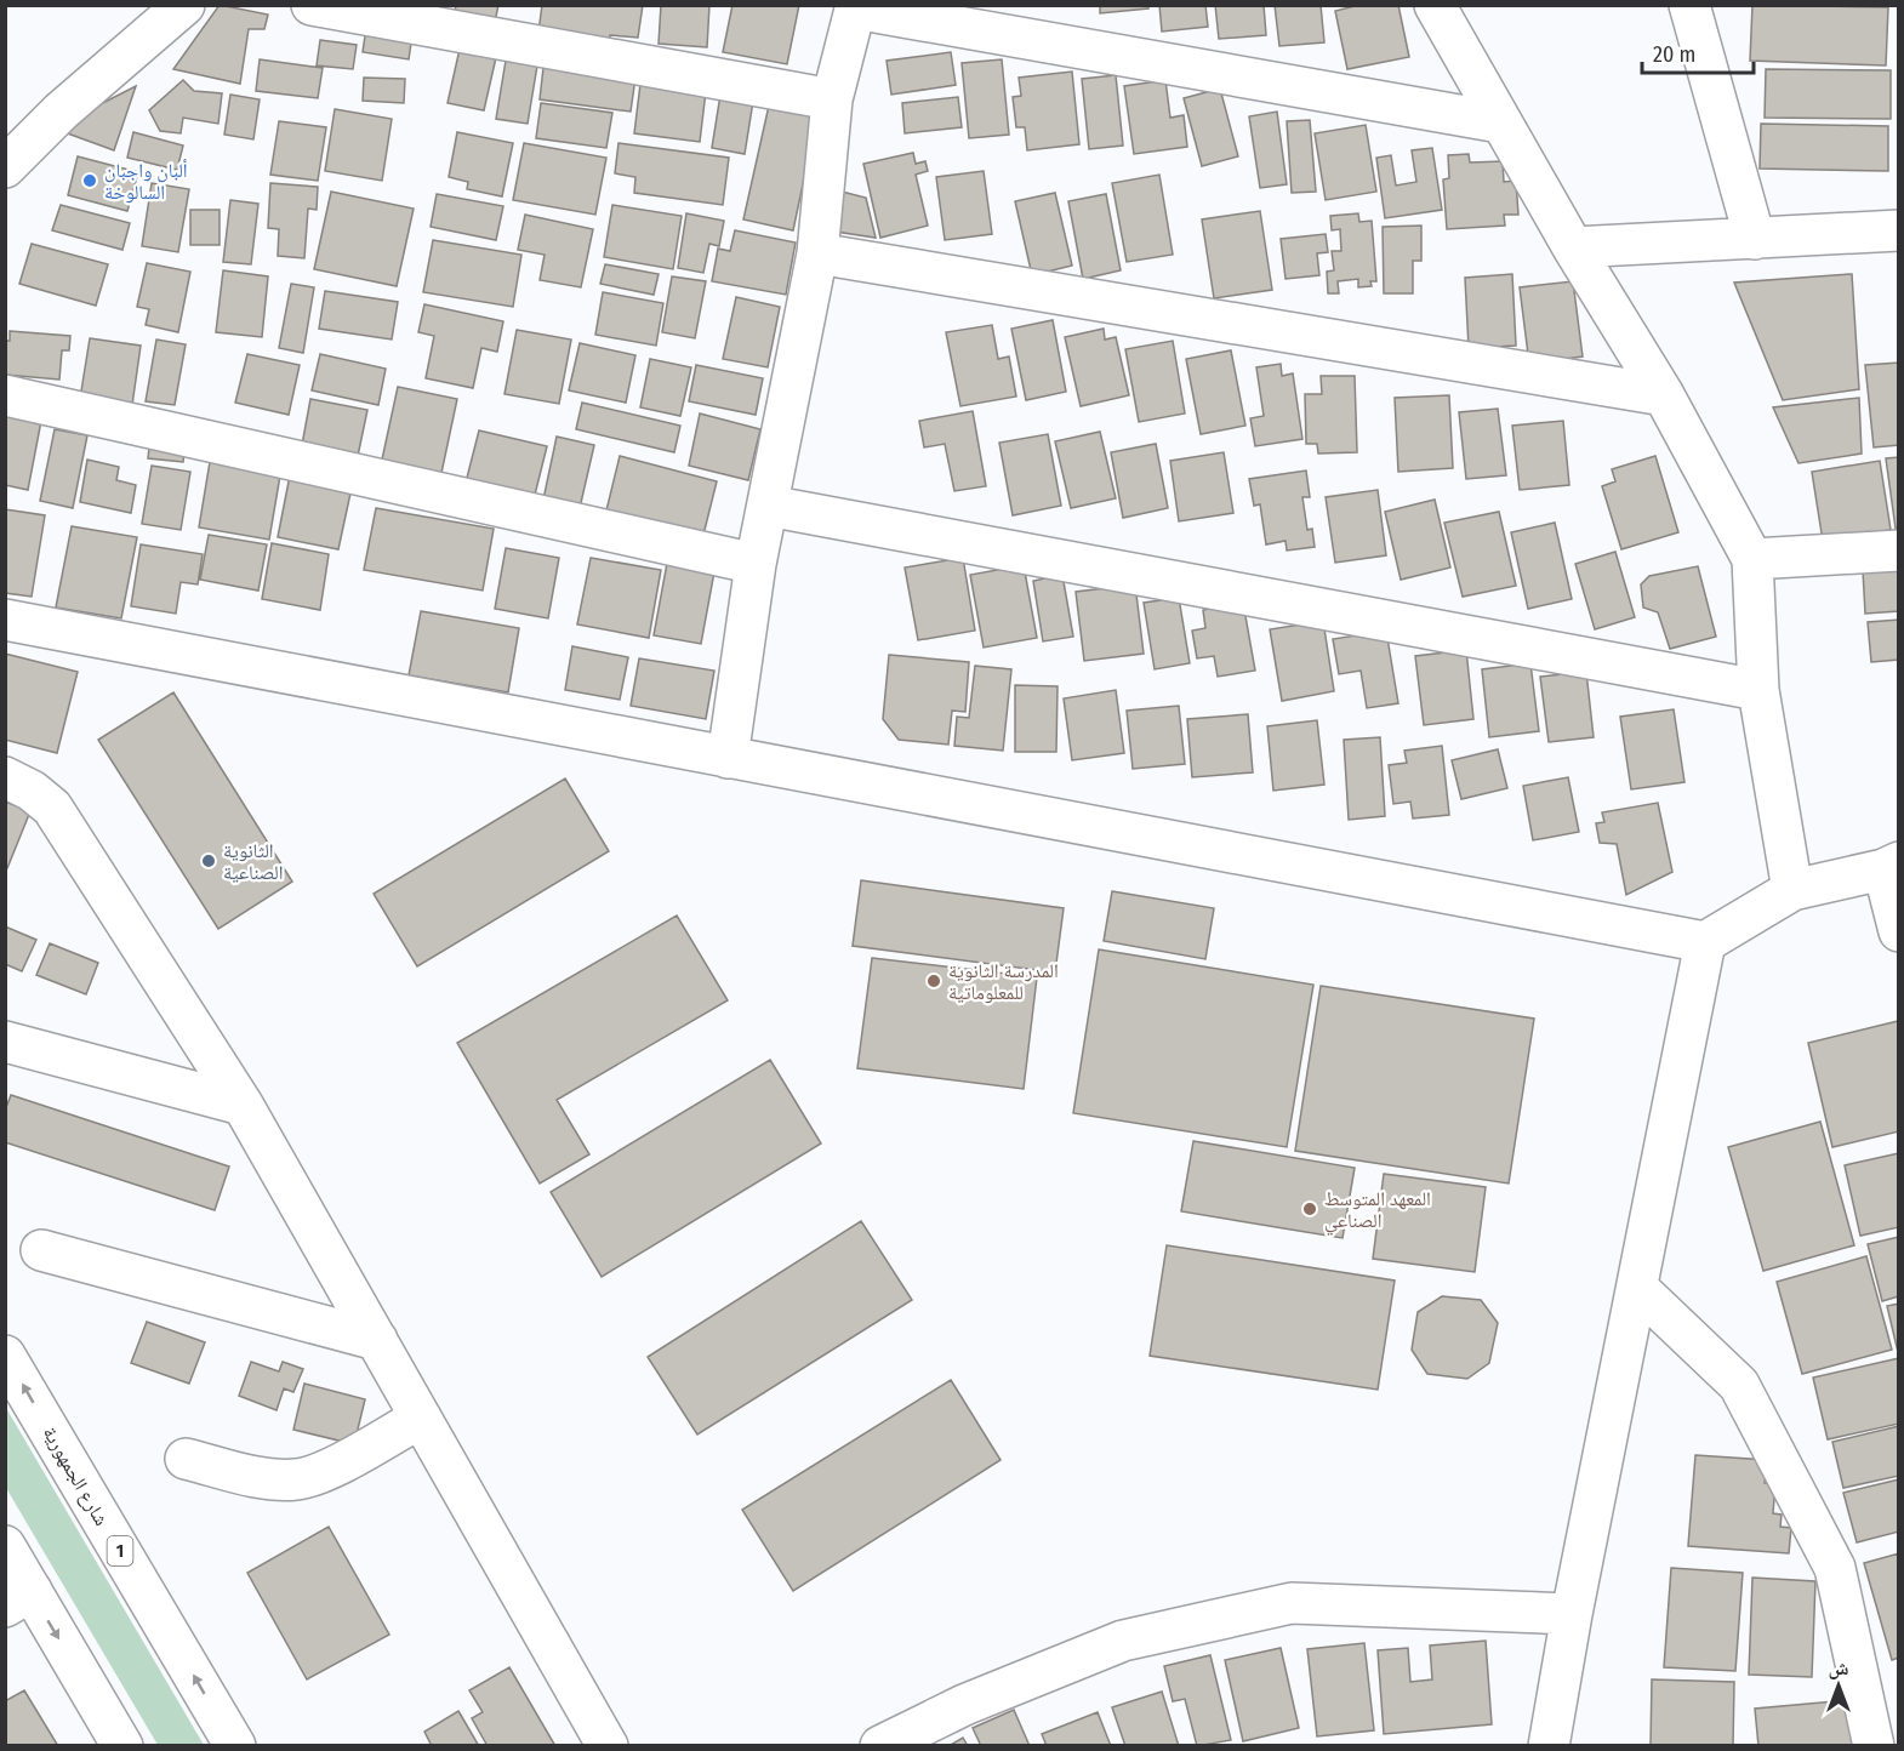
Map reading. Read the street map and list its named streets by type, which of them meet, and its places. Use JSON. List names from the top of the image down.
{
  "streets": {
    "street": ["شارع الجمهورية", "1"]
  },
  "places": [
    "ألبان واجبان السالوخة",
    "الثانوية الصناعية",
    "المدرسة الثانوية للمعلوماتية",
    "المعهد المتوسط الصناعي"
  ],
  "scale_bar": "20 m",
  "north": "top"
}
